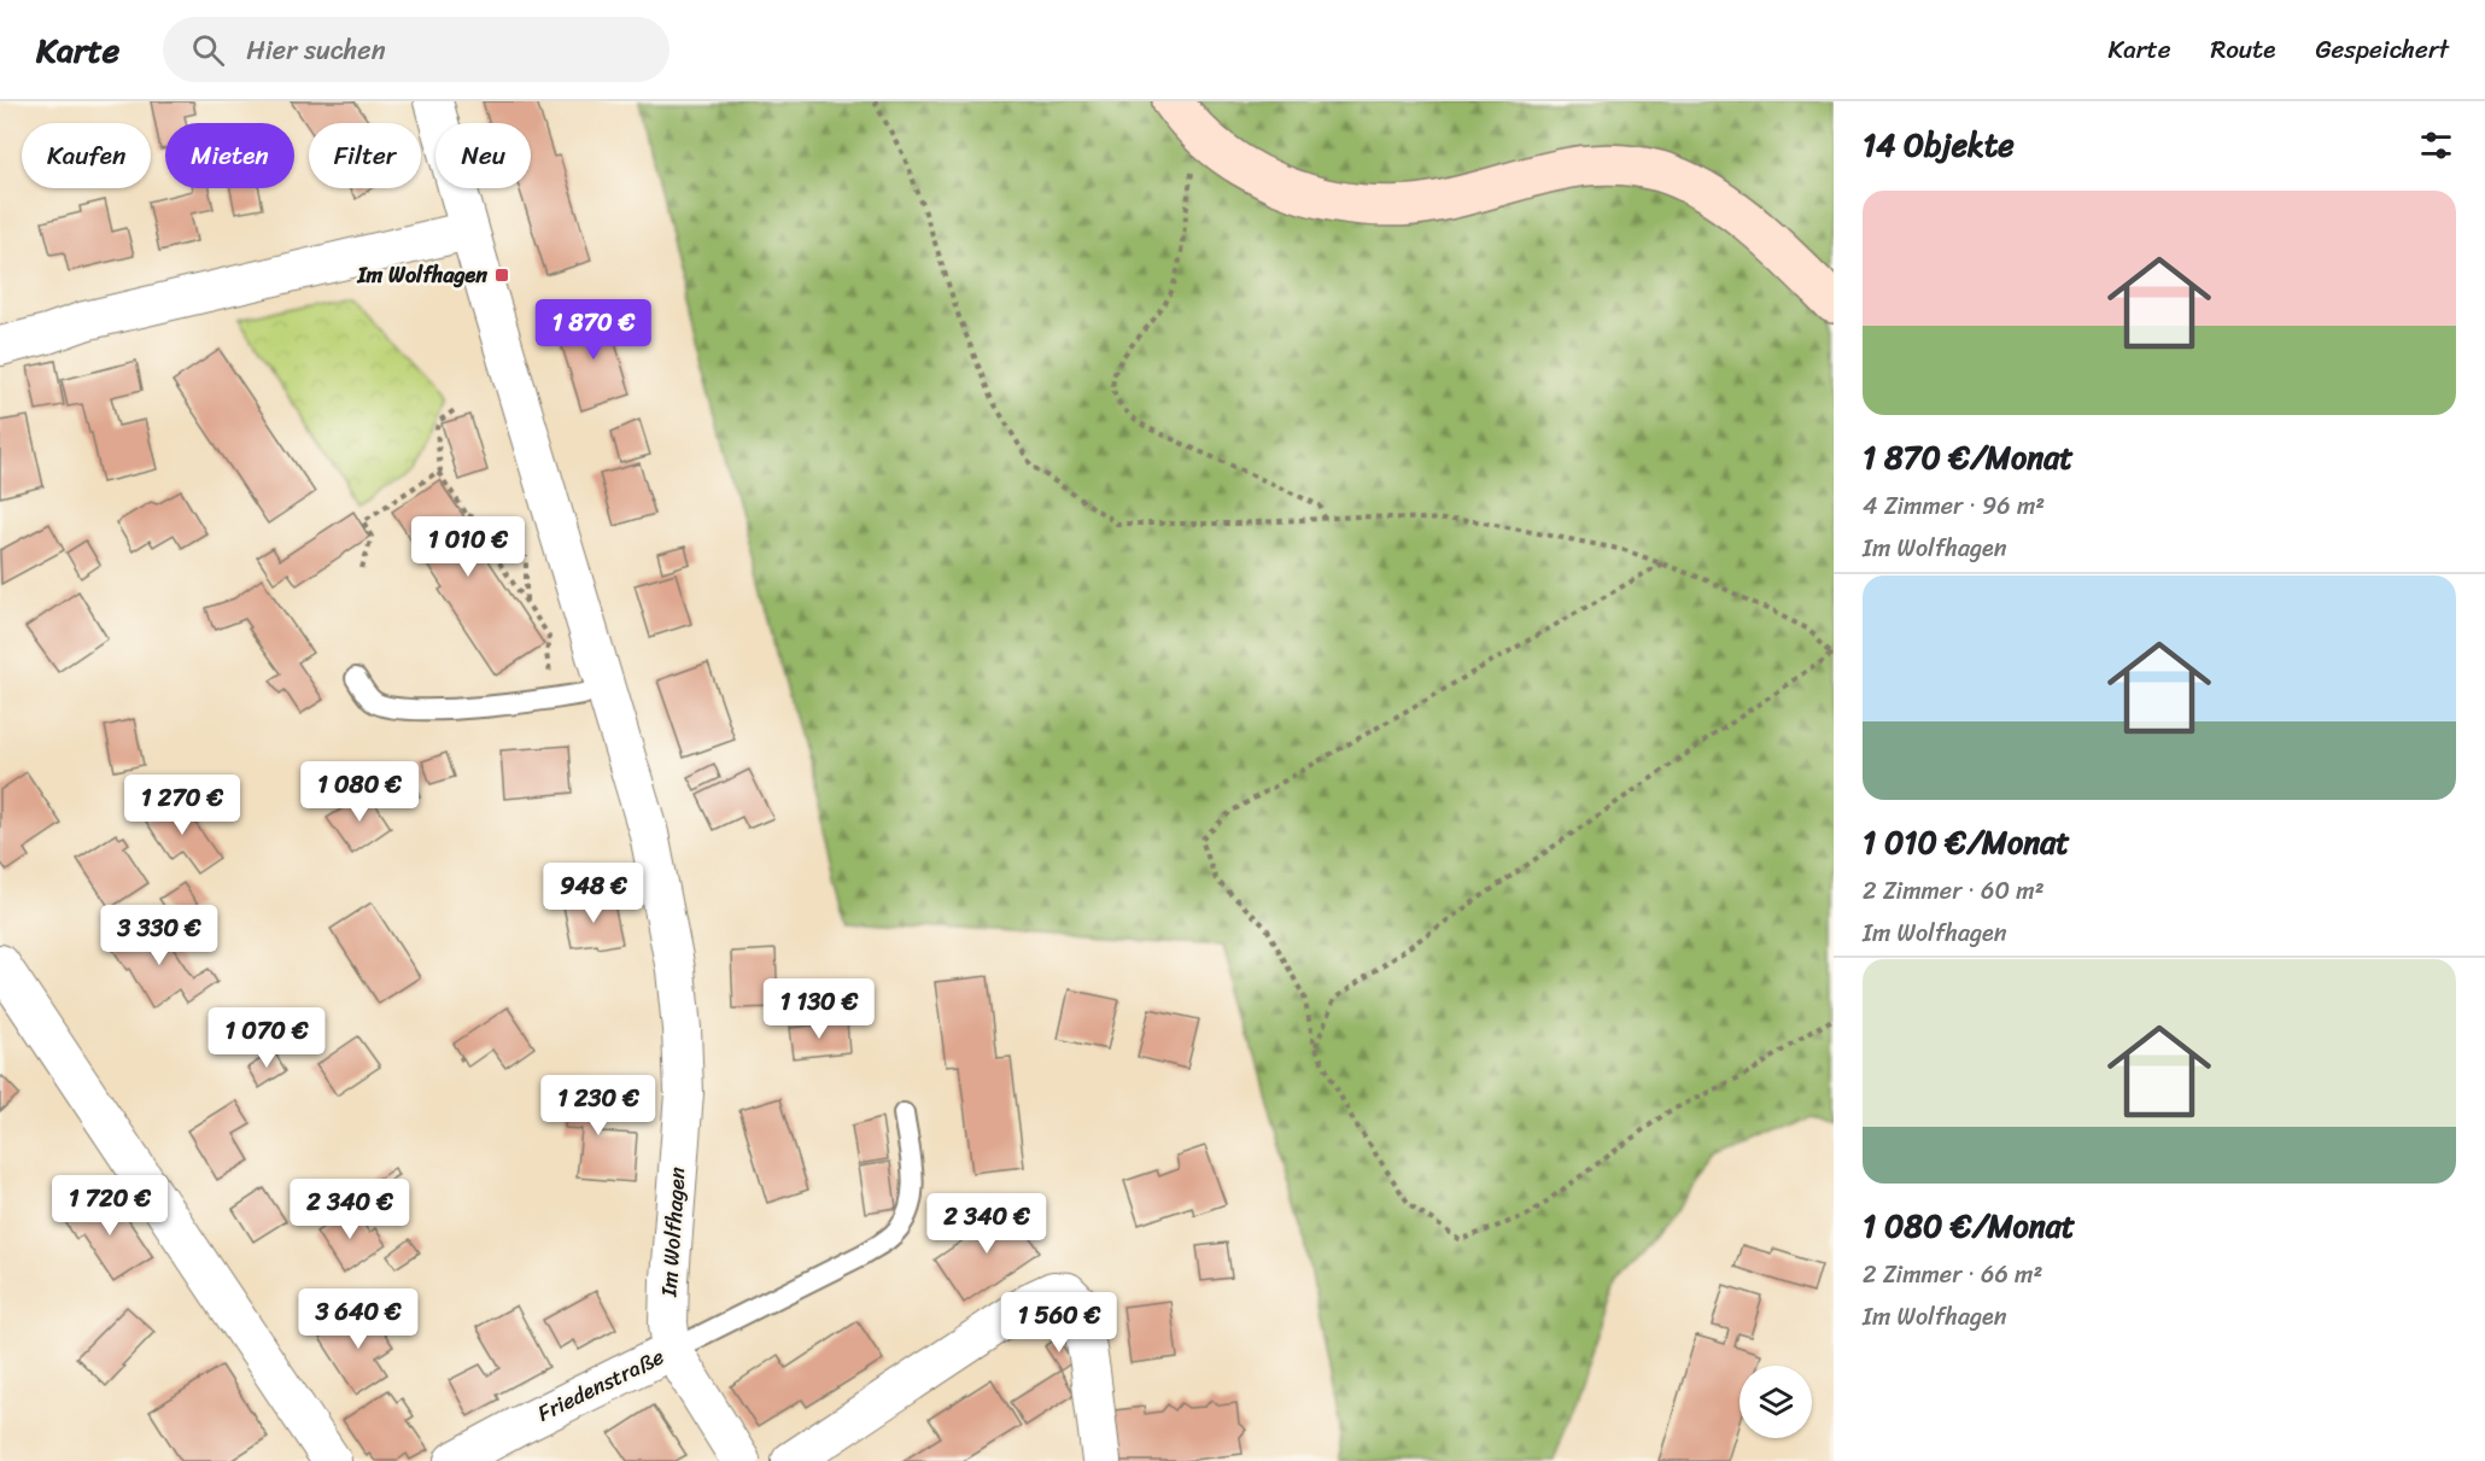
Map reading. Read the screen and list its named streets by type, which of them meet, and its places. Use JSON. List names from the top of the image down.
{
  "streets": {
    "street": ["Im Wolfhagen", "Friedenstraße"]
  },
  "crossings": [
    ["Im Wolfhagen", "Friedenstraße"]
  ],
  "places": {
    "transit": ["Im Wolfhagen"]
  },
  "page": {
    "header": "Karte",
    "search": "Hier suchen",
    "nav": ["Karte", "Route", "Gespeichert"],
    "heading": "14 Objekte",
    "chip": [
      "Kaufen",
      "Mieten",
      "Filter",
      "Neu"
    ],
    "list": [
      {
        "name": "1 870 €/Monat",
        "note": "4 Zimmer · 96 m² · Im Wolfhagen"
      },
      {
        "name": "1 010 €/Monat",
        "note": "2 Zimmer · 60 m² · Im Wolfhagen"
      },
      {
        "name": "1 080 €/Monat",
        "note": "2 Zimmer · 66 m² · Im Wolfhagen"
      }
    ],
    "price": [
      "1 870 €",
      "1 010 €",
      "1 080 €",
      "1 270 €",
      "948 €",
      "3 330 €",
      "1 130 €",
      "1 070 €",
      "1 230 €",
      "1 720 €",
      "2 340 €",
      "2 340 €",
      "3 640 €",
      "1 560 €"
    ]
  }
}
